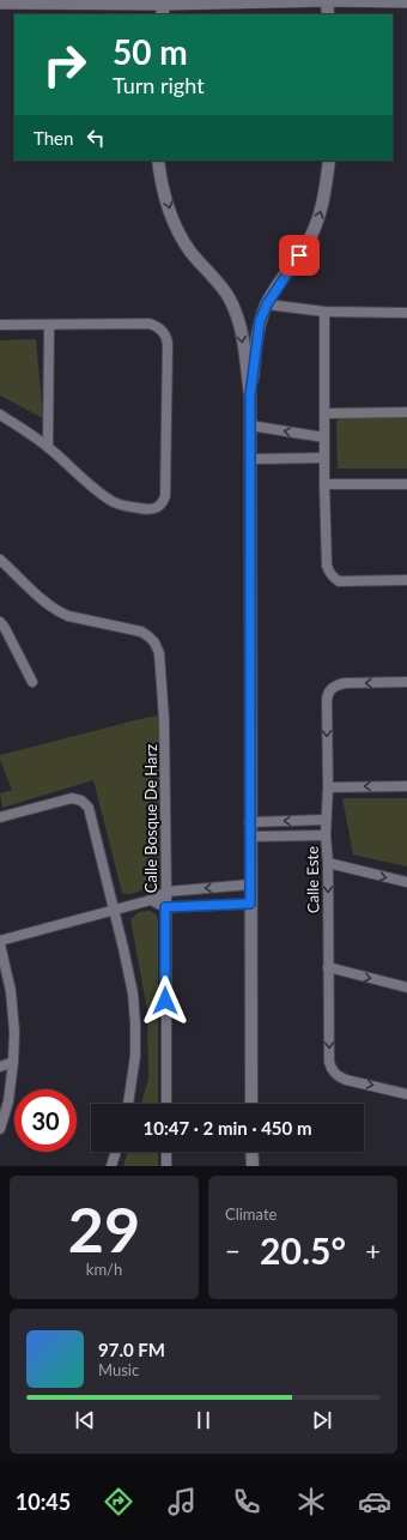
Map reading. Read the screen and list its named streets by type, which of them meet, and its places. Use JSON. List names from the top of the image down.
{
  "streets": {
    "street": ["Calle Bosque De Harz", "Calle Este"]
  },
  "page": {
    "turn": ["50 m", "Turn right"],
    "then": "Then",
    "limit": "30",
    "trip": "10:47 · 2 min · 450 m",
    "tile": [
      ["29", "km/h"],
      "Climate"
    ],
    "heat": ["−", "20.5°", "+"],
    "song": ["97.0 FM", "Music"],
    "tabs": "10:45"
  }
}
